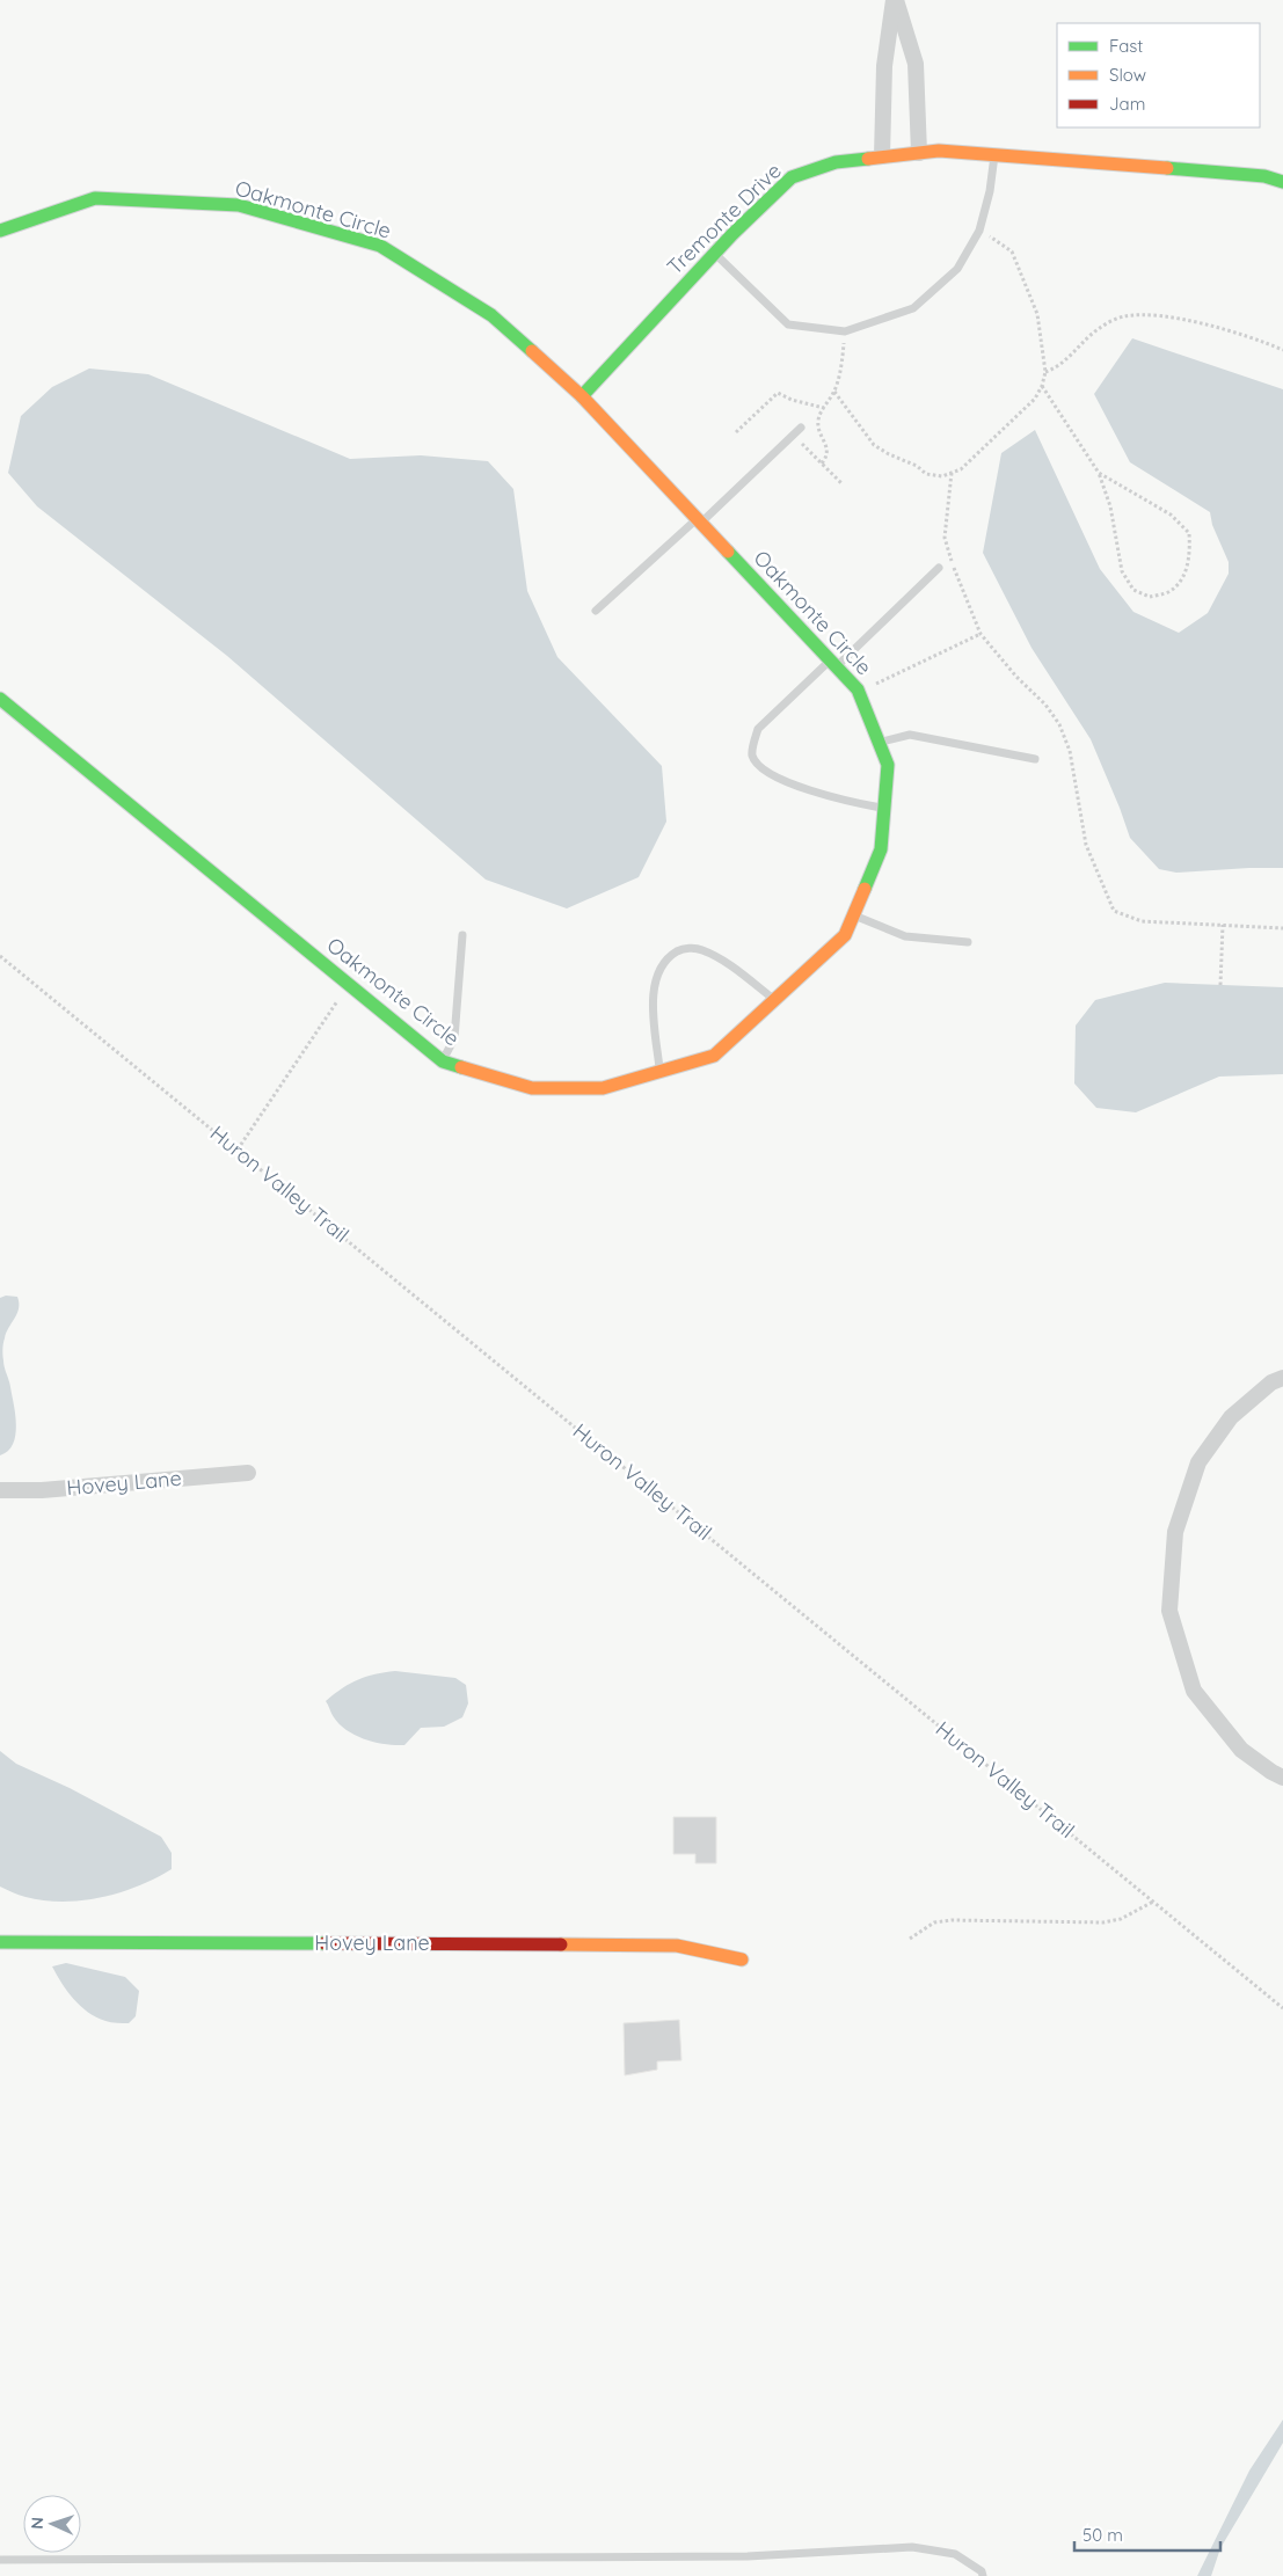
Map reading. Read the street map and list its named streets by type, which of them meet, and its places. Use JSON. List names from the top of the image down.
{
  "streets": {
    "street": ["Oakmonte Circle", "Tremonte Drive", "Hovey Lane"],
    "path": ["Huron Valley Trail"]
  },
  "crossings": [
    ["Oakmonte Circle", "Tremonte Drive"]
  ],
  "legend": ["Fast", "Slow", "Jam"],
  "scale_bar": "50 m",
  "north": "left"
}
